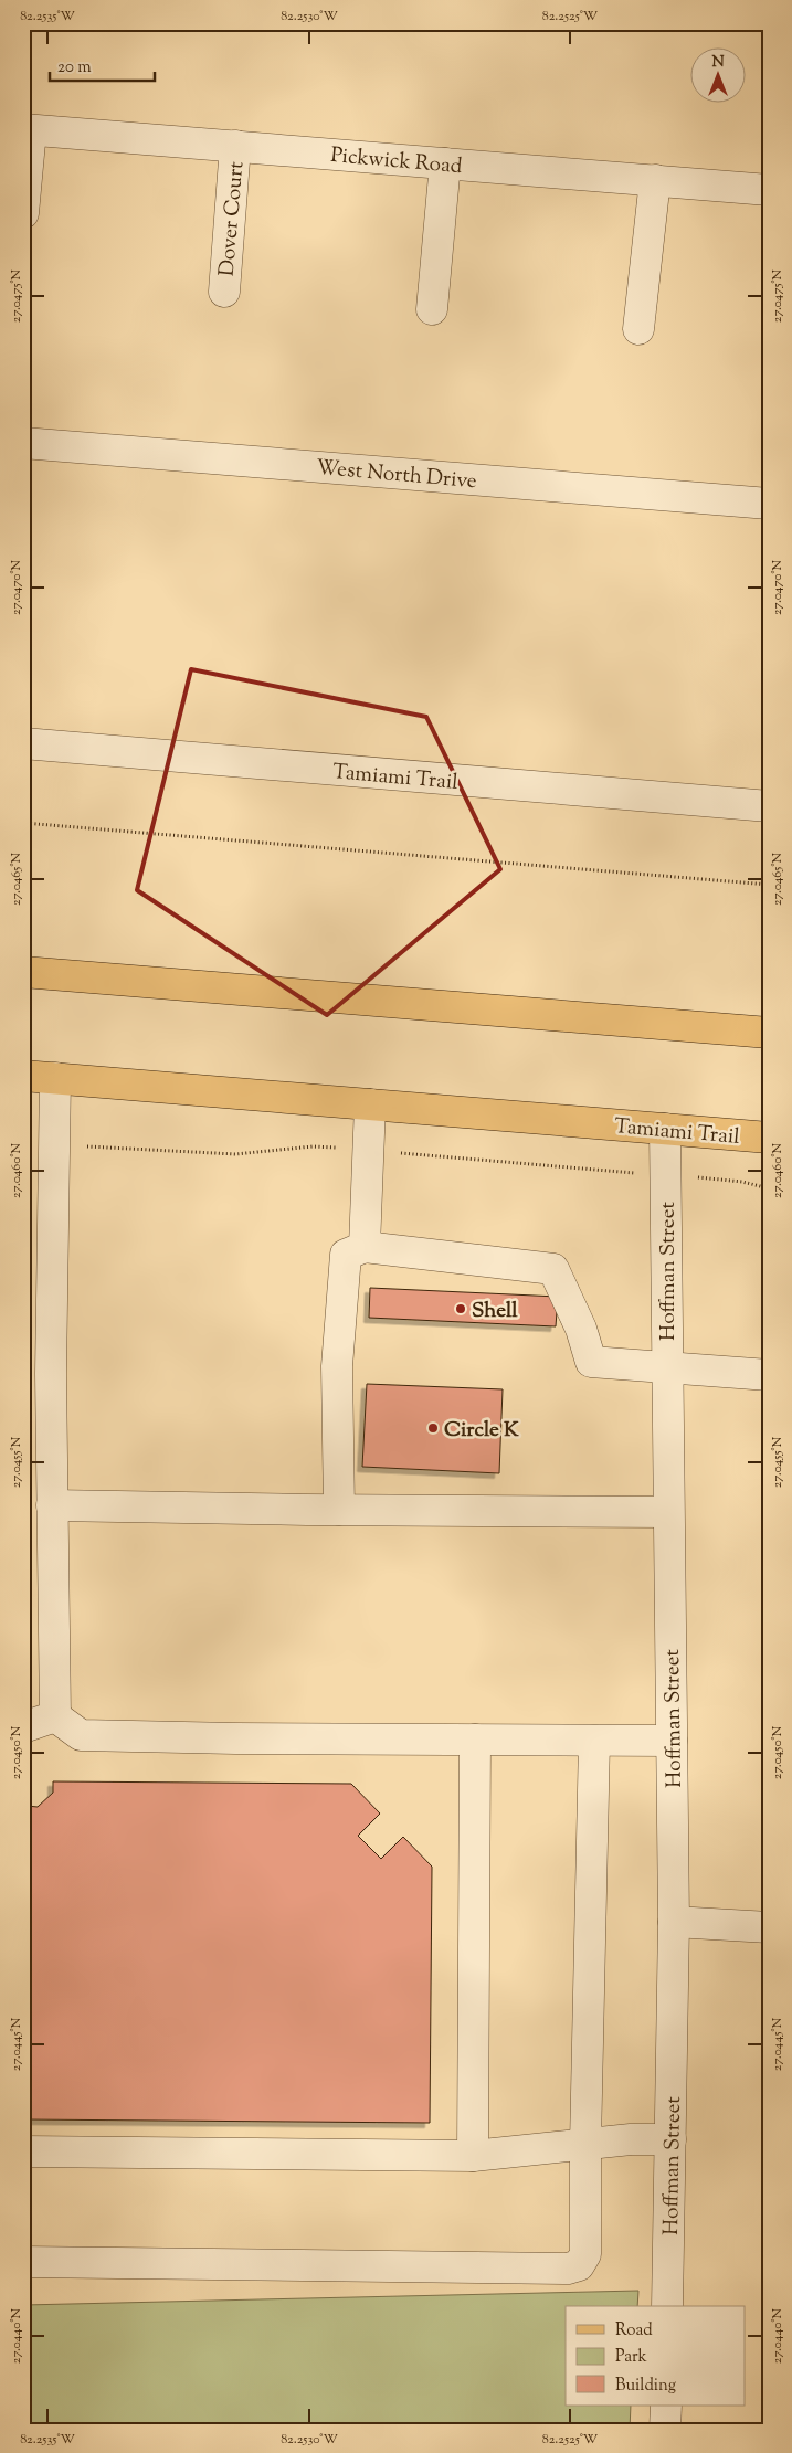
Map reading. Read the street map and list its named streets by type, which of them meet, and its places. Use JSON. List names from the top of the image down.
{
  "streets": {
    "main road": ["Tamiami Trail"],
    "street": [
      "Pickwick Road",
      "Dover Court",
      "West North Drive",
      "Hoffman Street"
    ]
  },
  "crossings": [
    ["Pickwick Road", "Dover Court"],
    ["Tamiami Trail", "Hoffman Street"]
  ],
  "places": ["Shell", "Circle K"],
  "legend": ["Road", "Park", "Building"],
  "scale_bar": "20 m",
  "north": "top",
  "coordinates": [
    "82.2535°W",
    "82.2530°W",
    "82.2525°W",
    "27.0475°N",
    "27.0470°N",
    "27.0465°N",
    "27.0460°N",
    "27.0455°N",
    "27.0450°N",
    "27.0445°N",
    "27.0440°N"
  ]
}
